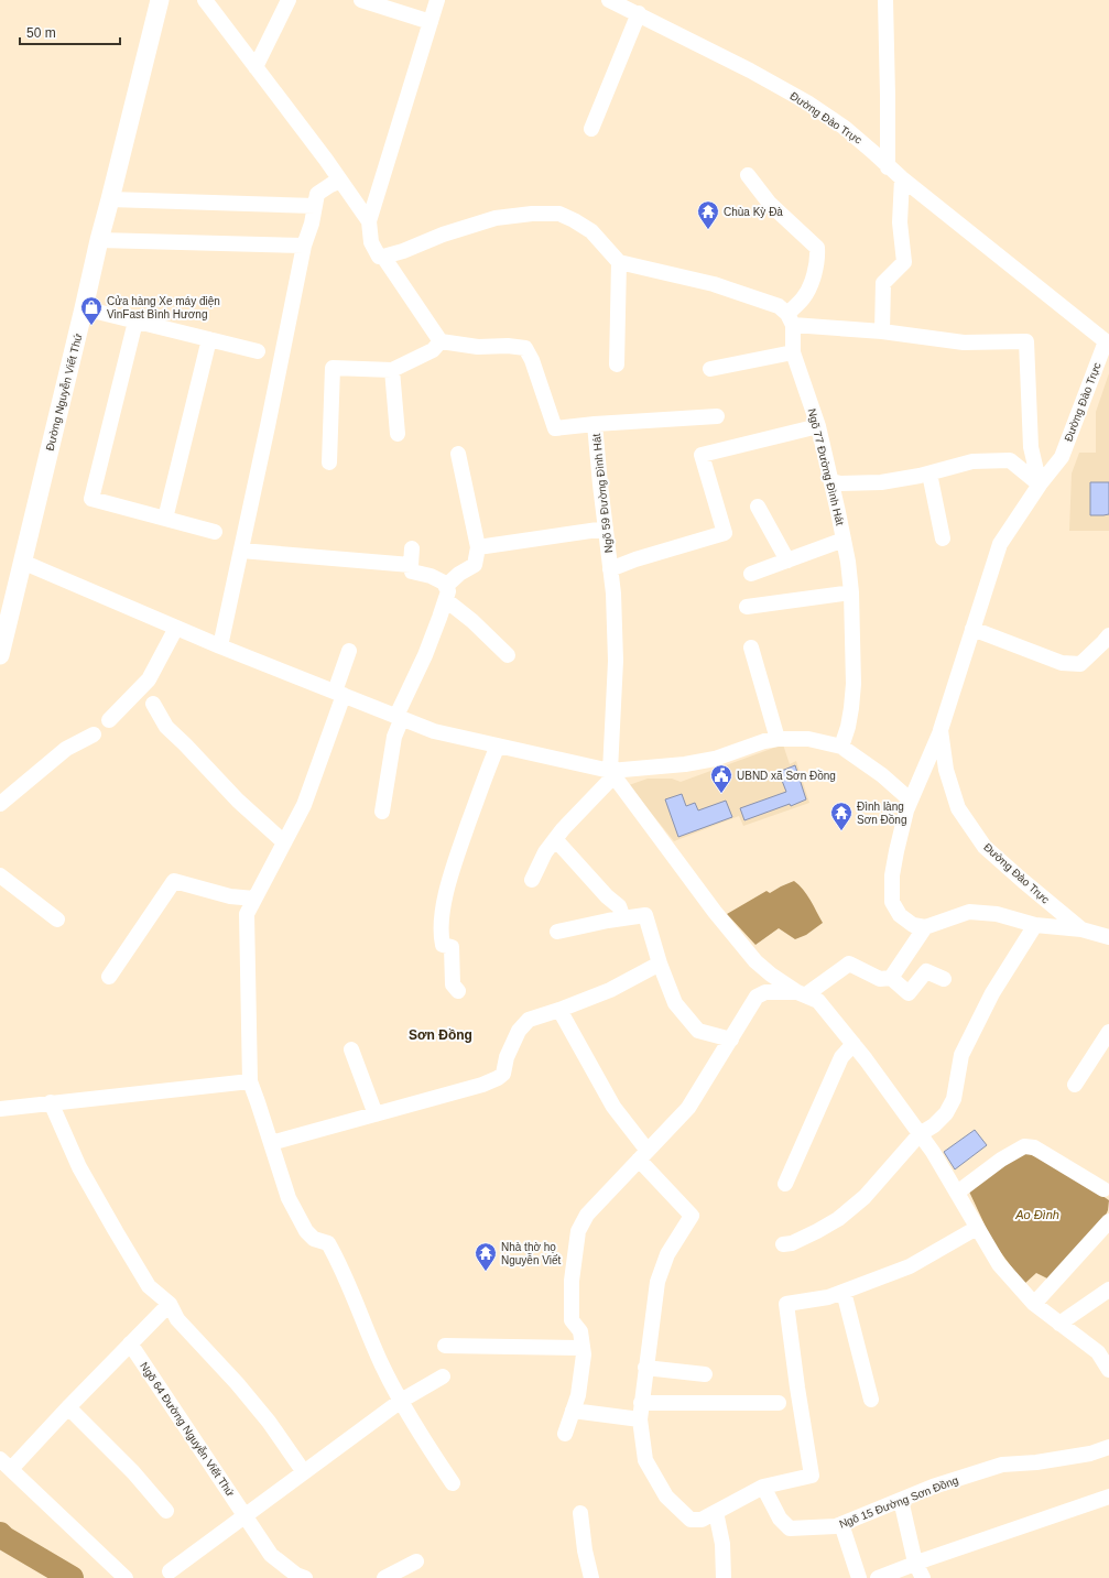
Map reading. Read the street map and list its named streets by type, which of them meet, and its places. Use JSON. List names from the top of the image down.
{
  "streets": {
    "main road": ["Đường Nguyễn Viết Thứ"],
    "street": [
      "Đường Đào Trực",
      "Ngõ 77 Đường Đình Hát",
      "Ngõ 59 Đường Đình Hát",
      "Ngõ 64 Đường Nguyễn Viết Thứ",
      "Ngõ 15 Đường Sơn Đồng"
    ]
  },
  "districts": ["Sơn Đồng"],
  "water": ["Ao Đình"],
  "places": {
    "temple": ["Chùa Kỳ Đà", "Đình làng Sơn Đồng", "Nhà thờ họ Nguyễn Viết"],
    "shop": ["Cửa hàng Xe máy điện VinFast Bình Hương"],
    "public building": ["UBND xã Sơn Đồng"]
  },
  "scale_bar": "50 m"
}
